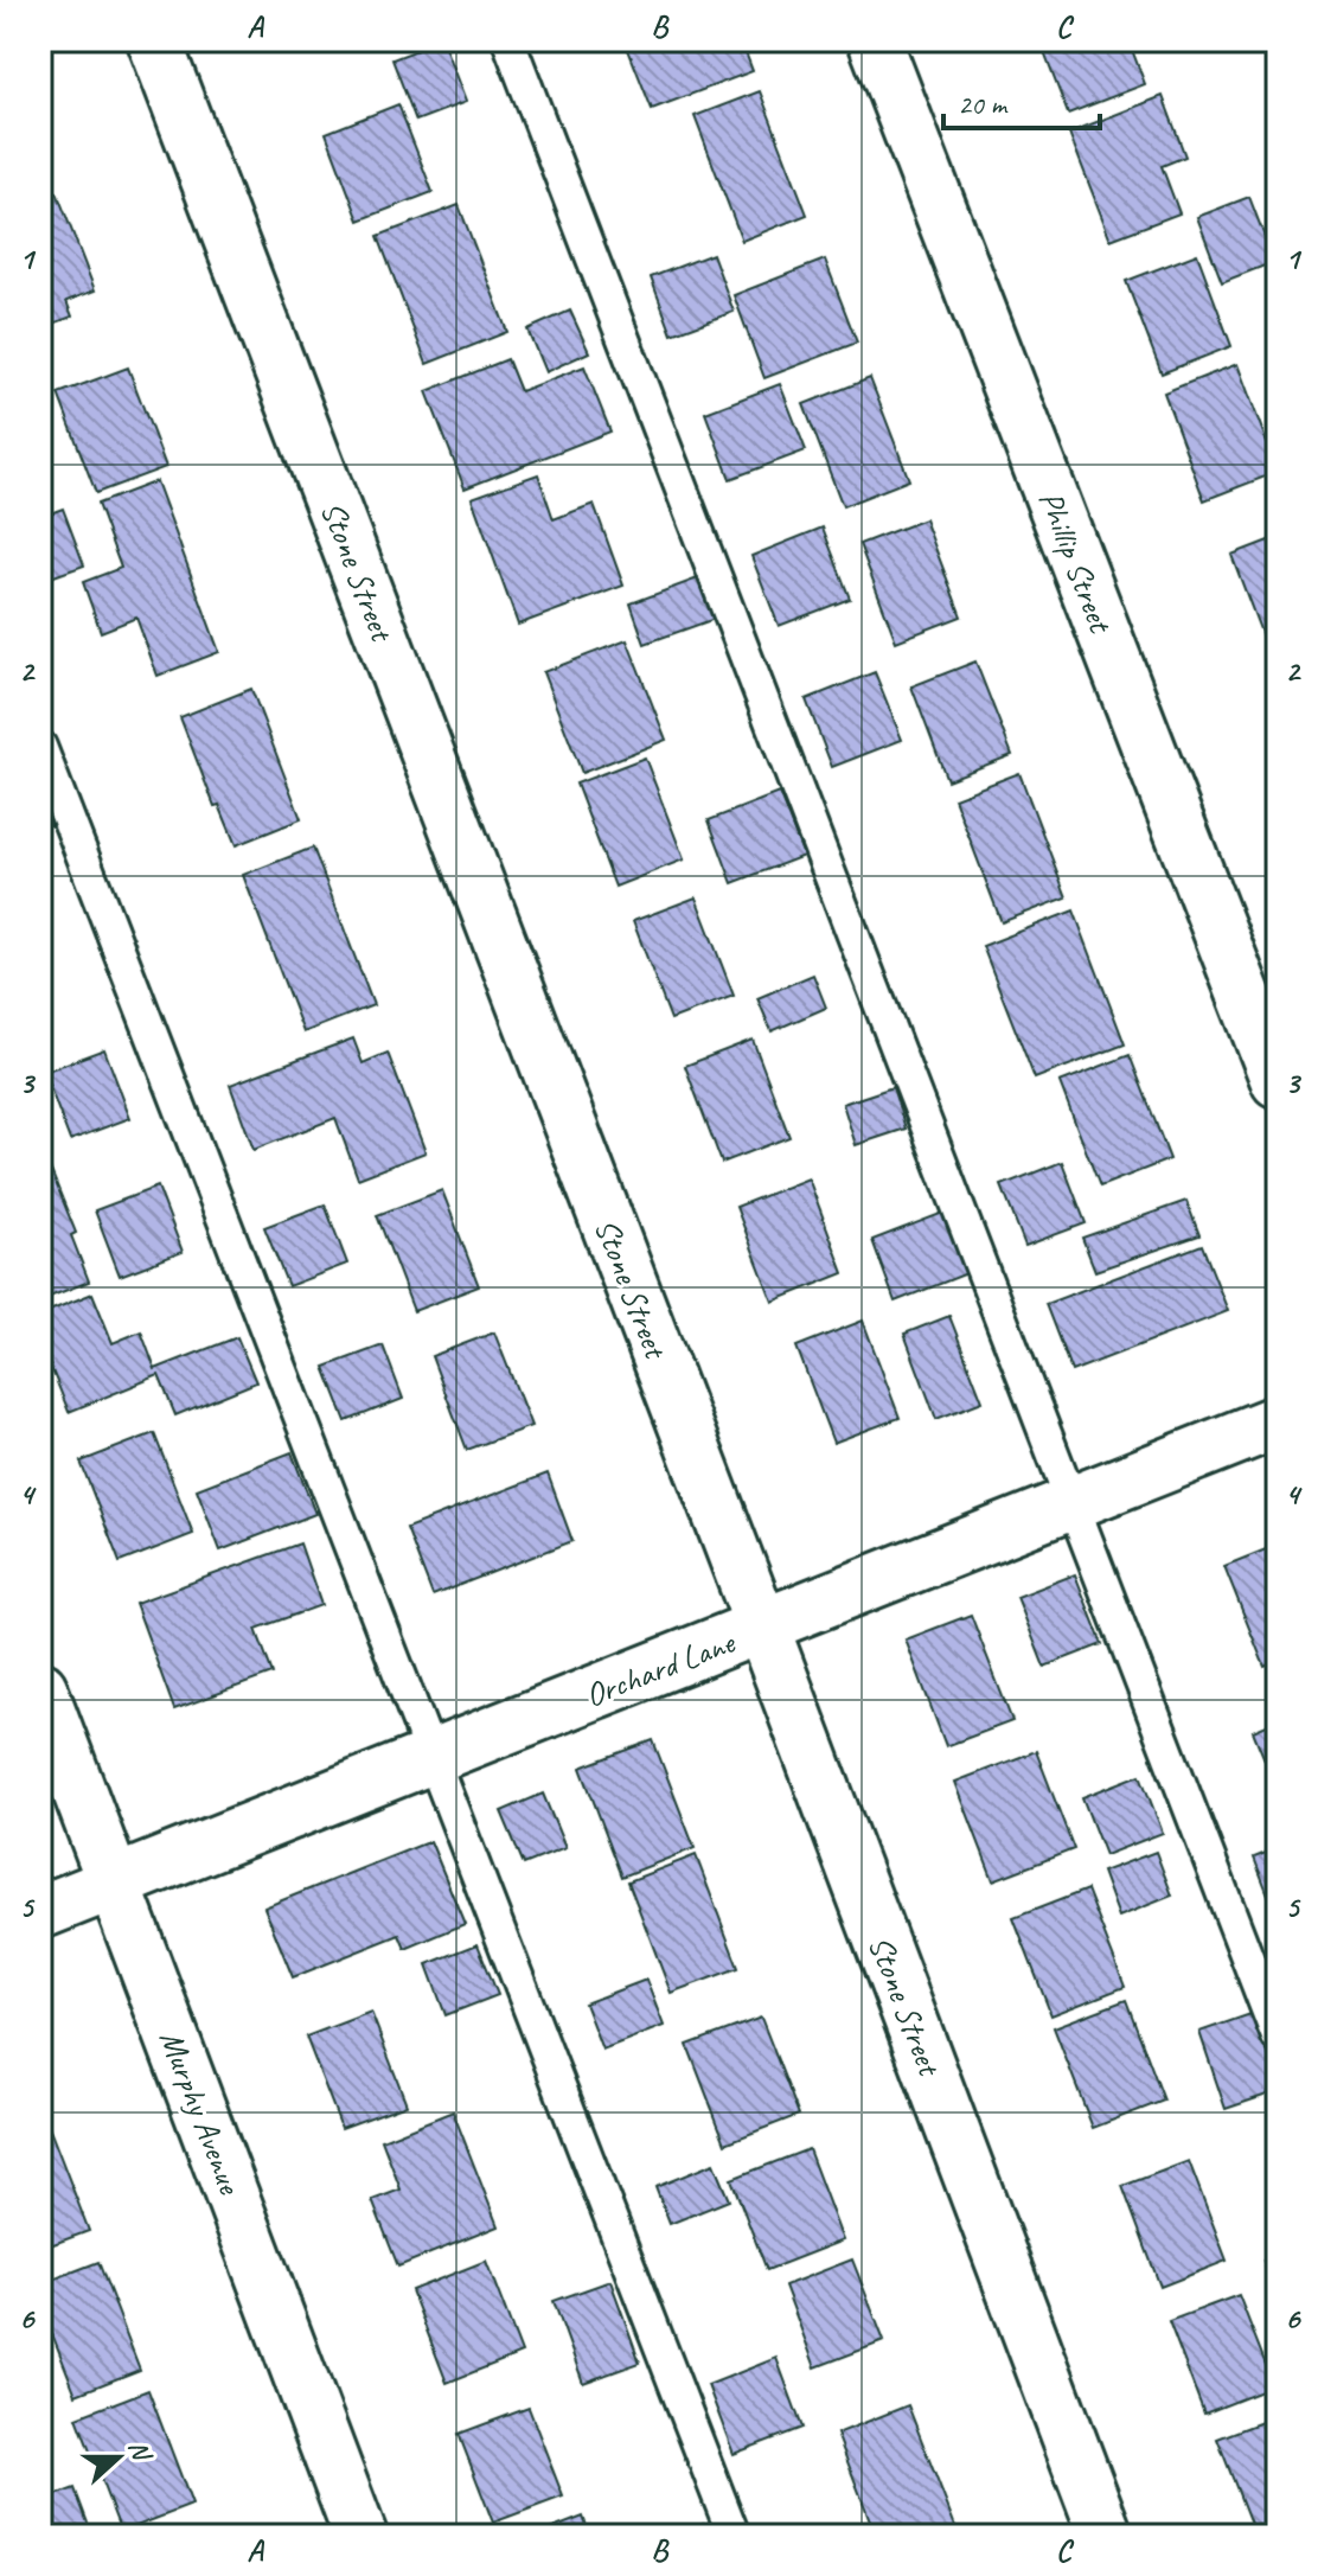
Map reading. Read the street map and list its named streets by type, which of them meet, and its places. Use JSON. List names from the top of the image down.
{
  "streets": {
    "street": [
      "Phillip Street",
      "Stone Street",
      "Orchard Lane",
      "Murphy Avenue"
    ]
  },
  "crossings": [
    ["Stone Street", "Orchard Lane"],
    ["Orchard Lane", "Murphy Avenue"]
  ],
  "scale_bar": "20 m",
  "north": "right",
  "grid": {
    "columns": ["A", "B", "C"],
    "rows": [
      "1",
      "2",
      "3",
      "4",
      "5",
      "6"
    ]
  }
}
